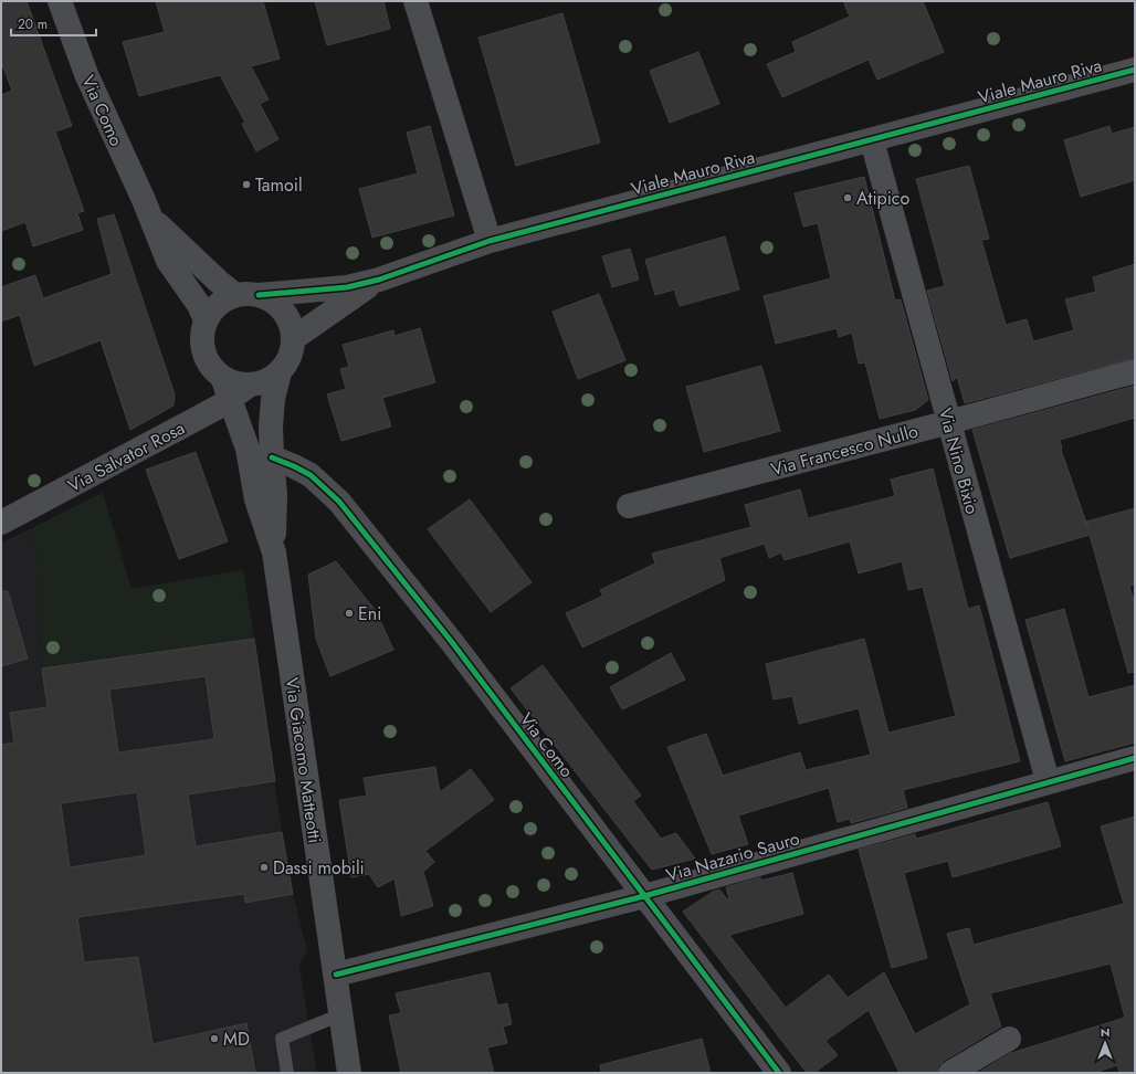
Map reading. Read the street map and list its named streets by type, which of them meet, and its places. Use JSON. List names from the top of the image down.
{
  "streets": {
    "street": [
      "Viale Mauro Riva",
      "Via Como",
      "Via Francesco Nullo",
      "Via Salvator Rosa",
      "Via Nino Bixio",
      "Via Giacomo Matteotti",
      "Via Nazario Sauro"
    ]
  },
  "crossings": [
    ["Viale Mauro Riva", "Via Como"],
    ["Viale Mauro Riva", "Via Salvator Rosa"],
    ["Viale Mauro Riva", "Via Nino Bixio"],
    ["Viale Mauro Riva", "Via Giacomo Matteotti"],
    ["Via Como", "Via Salvator Rosa"],
    ["Via Como", "Via Giacomo Matteotti"],
    ["Via Como", "Via Nazario Sauro"],
    ["Via Francesco Nullo", "Via Nino Bixio"],
    ["Via Salvator Rosa", "Via Giacomo Matteotti"],
    ["Via Nino Bixio", "Via Nazario Sauro"],
    ["Via Giacomo Matteotti", "Via Nazario Sauro"]
  ],
  "places": [
    "Tamoil",
    "Atipico",
    "Eni",
    "Dassi mobili",
    "MD"
  ],
  "scale_bar": "20 m",
  "north": "top"
}
